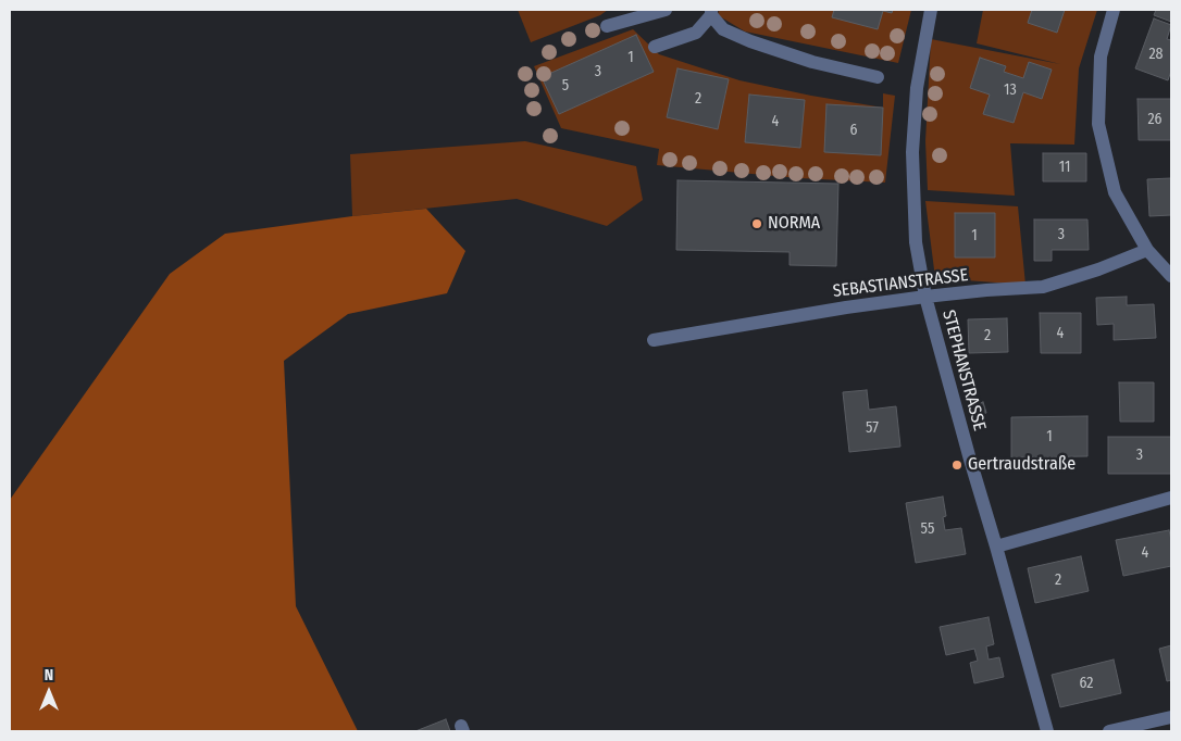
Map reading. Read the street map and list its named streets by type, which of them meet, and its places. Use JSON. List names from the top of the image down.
{
  "streets": {
    "street": ["SEBASTIANSTRASSE", "STEPHANSTRASSE"]
  },
  "crossings": [
    ["SEBASTIANSTRASSE", "STEPHANSTRASSE"]
  ],
  "places": ["NORMA", "Gertraudstraße"],
  "house_numbers": [
    "28",
    "1",
    "3",
    "5",
    "13",
    "2",
    "26",
    "4",
    "6",
    "11",
    "3",
    "1",
    "4",
    "2",
    "57",
    "1",
    "3",
    "55",
    "4",
    "2",
    "62"
  ],
  "north": "top"
}
